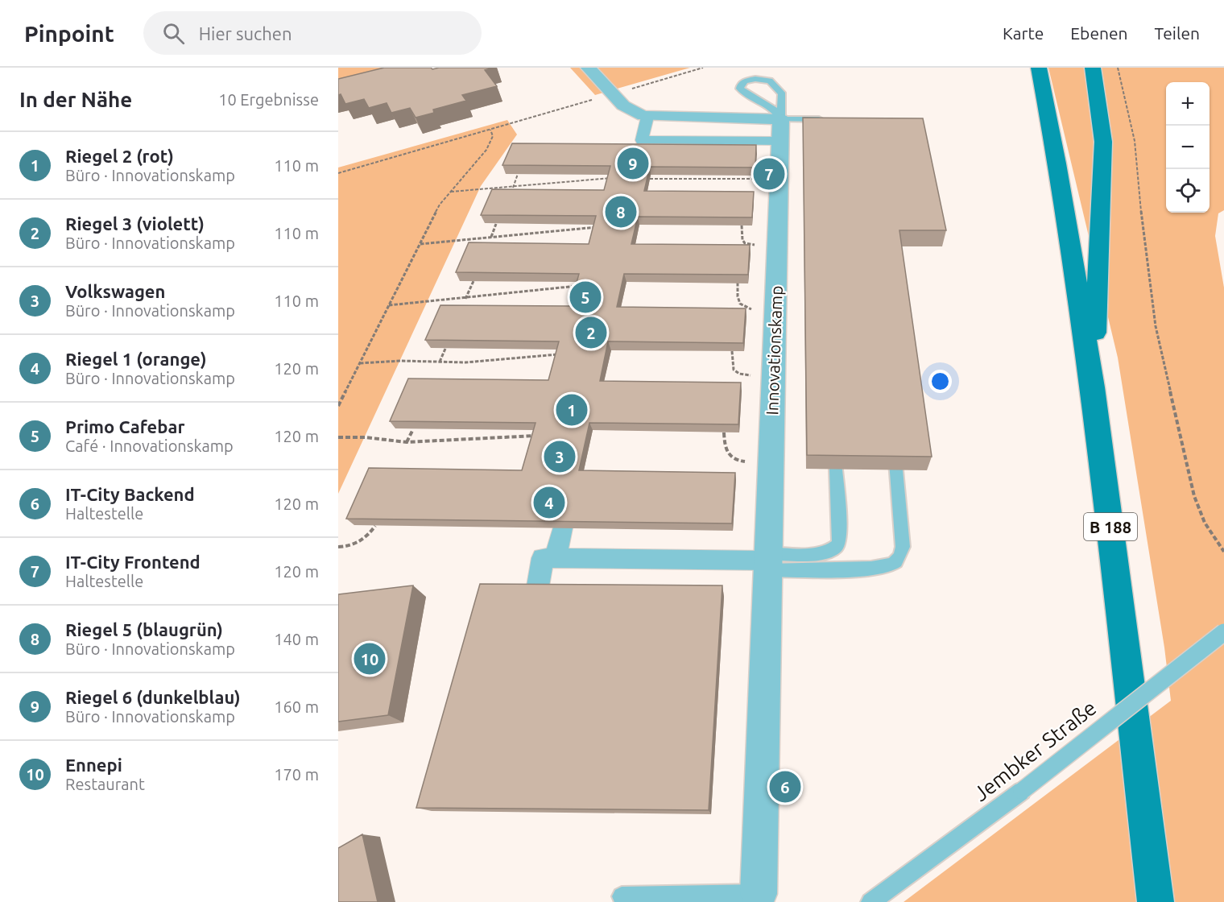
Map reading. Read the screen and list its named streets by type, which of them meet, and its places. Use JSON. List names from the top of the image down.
{
  "streets": {
    "main road": ["B 188"],
    "street": ["Innovationskamp"],
    "lane": ["Jembker Straße"]
  },
  "page": {
    "header": "Pinpoint",
    "search": "Hier suchen",
    "nav": ["Karte", "Ebenen", "Teilen"],
    "heading": ["In der Nähe", "10 Ergebnisse"],
    "map_buttons": ["+", "−"],
    "list": [
      {
        "mark": "1",
        "name": "Riegel 2 (rot)",
        "note": "Büro · Innovationskamp",
        "value": "110 m"
      },
      {
        "mark": "2",
        "name": "Riegel 3 (violett)",
        "note": "Büro · Innovationskamp",
        "value": "110 m"
      },
      {
        "mark": "3",
        "name": "Volkswagen",
        "note": "Büro · Innovationskamp",
        "value": "110 m"
      },
      {
        "mark": "4",
        "name": "Riegel 1 (orange)",
        "note": "Büro · Innovationskamp",
        "value": "120 m"
      },
      {
        "mark": "5",
        "name": "Primo Cafebar",
        "note": "Café · Innovationskamp",
        "value": "120 m"
      },
      {
        "mark": "6",
        "name": "IT-City Backend",
        "note": "Haltestelle",
        "value": "120 m"
      },
      {
        "mark": "7",
        "name": "IT-City Frontend",
        "note": "Haltestelle",
        "value": "120 m"
      },
      {
        "mark": "8",
        "name": "Riegel 5 (blaugrün)",
        "note": "Büro · Innovationskamp",
        "value": "140 m"
      },
      {
        "mark": "9",
        "name": "Riegel 6 (dunkelblau)",
        "note": "Büro · Innovationskamp",
        "value": "160 m"
      },
      {
        "mark": "10",
        "name": "Ennepi",
        "note": "Restaurant",
        "value": "170 m"
      }
    ],
    "pins": [
      "9",
      "7",
      "8",
      "5",
      "2",
      "1",
      "3",
      "4",
      "10",
      "6"
    ]
  }
}
